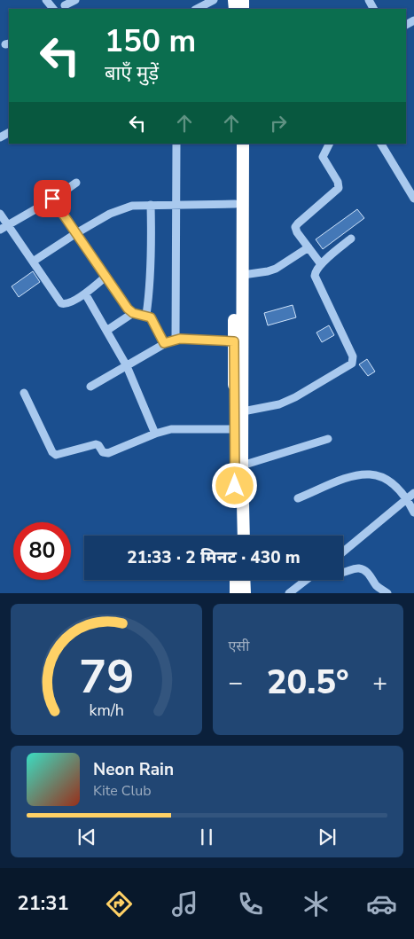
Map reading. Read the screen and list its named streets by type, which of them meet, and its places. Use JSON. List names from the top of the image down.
{
  "page": {
    "turn": ["150 m", "बाएँ मुड़ें"],
    "limit": "80",
    "trip": "21:33 · 2 मिनट · 430 m",
    "tile": "एसी",
    "heat": ["−", "20.5°", "+"],
    "song": ["Neon Rain", "Kite Club"],
    "tabs": "21:31",
    "gauge": ["79", "km/h"]
  }
}
